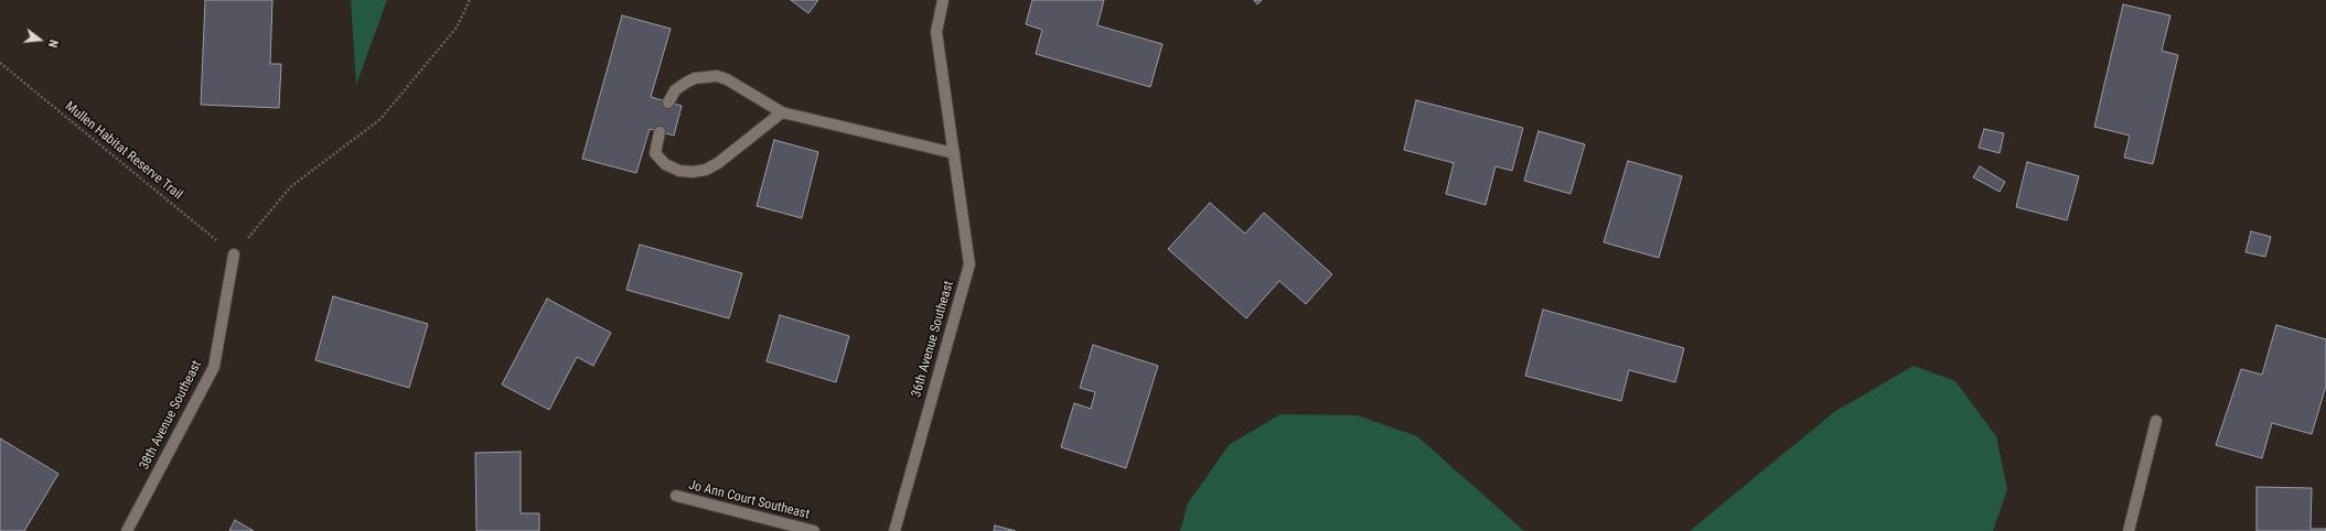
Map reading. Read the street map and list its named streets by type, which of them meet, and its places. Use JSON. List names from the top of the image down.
{
  "streets": {
    "street": ["36th Avenue Southeast", "38th Avenue Southeast", "Jo Ann Court Southeast"],
    "path": ["Mullen Habitat Reserve Trail"]
  },
  "crossings": [
    ["Mullen Habitat Reserve Trail", "38th Avenue Southeast"]
  ],
  "north": "right"
}
